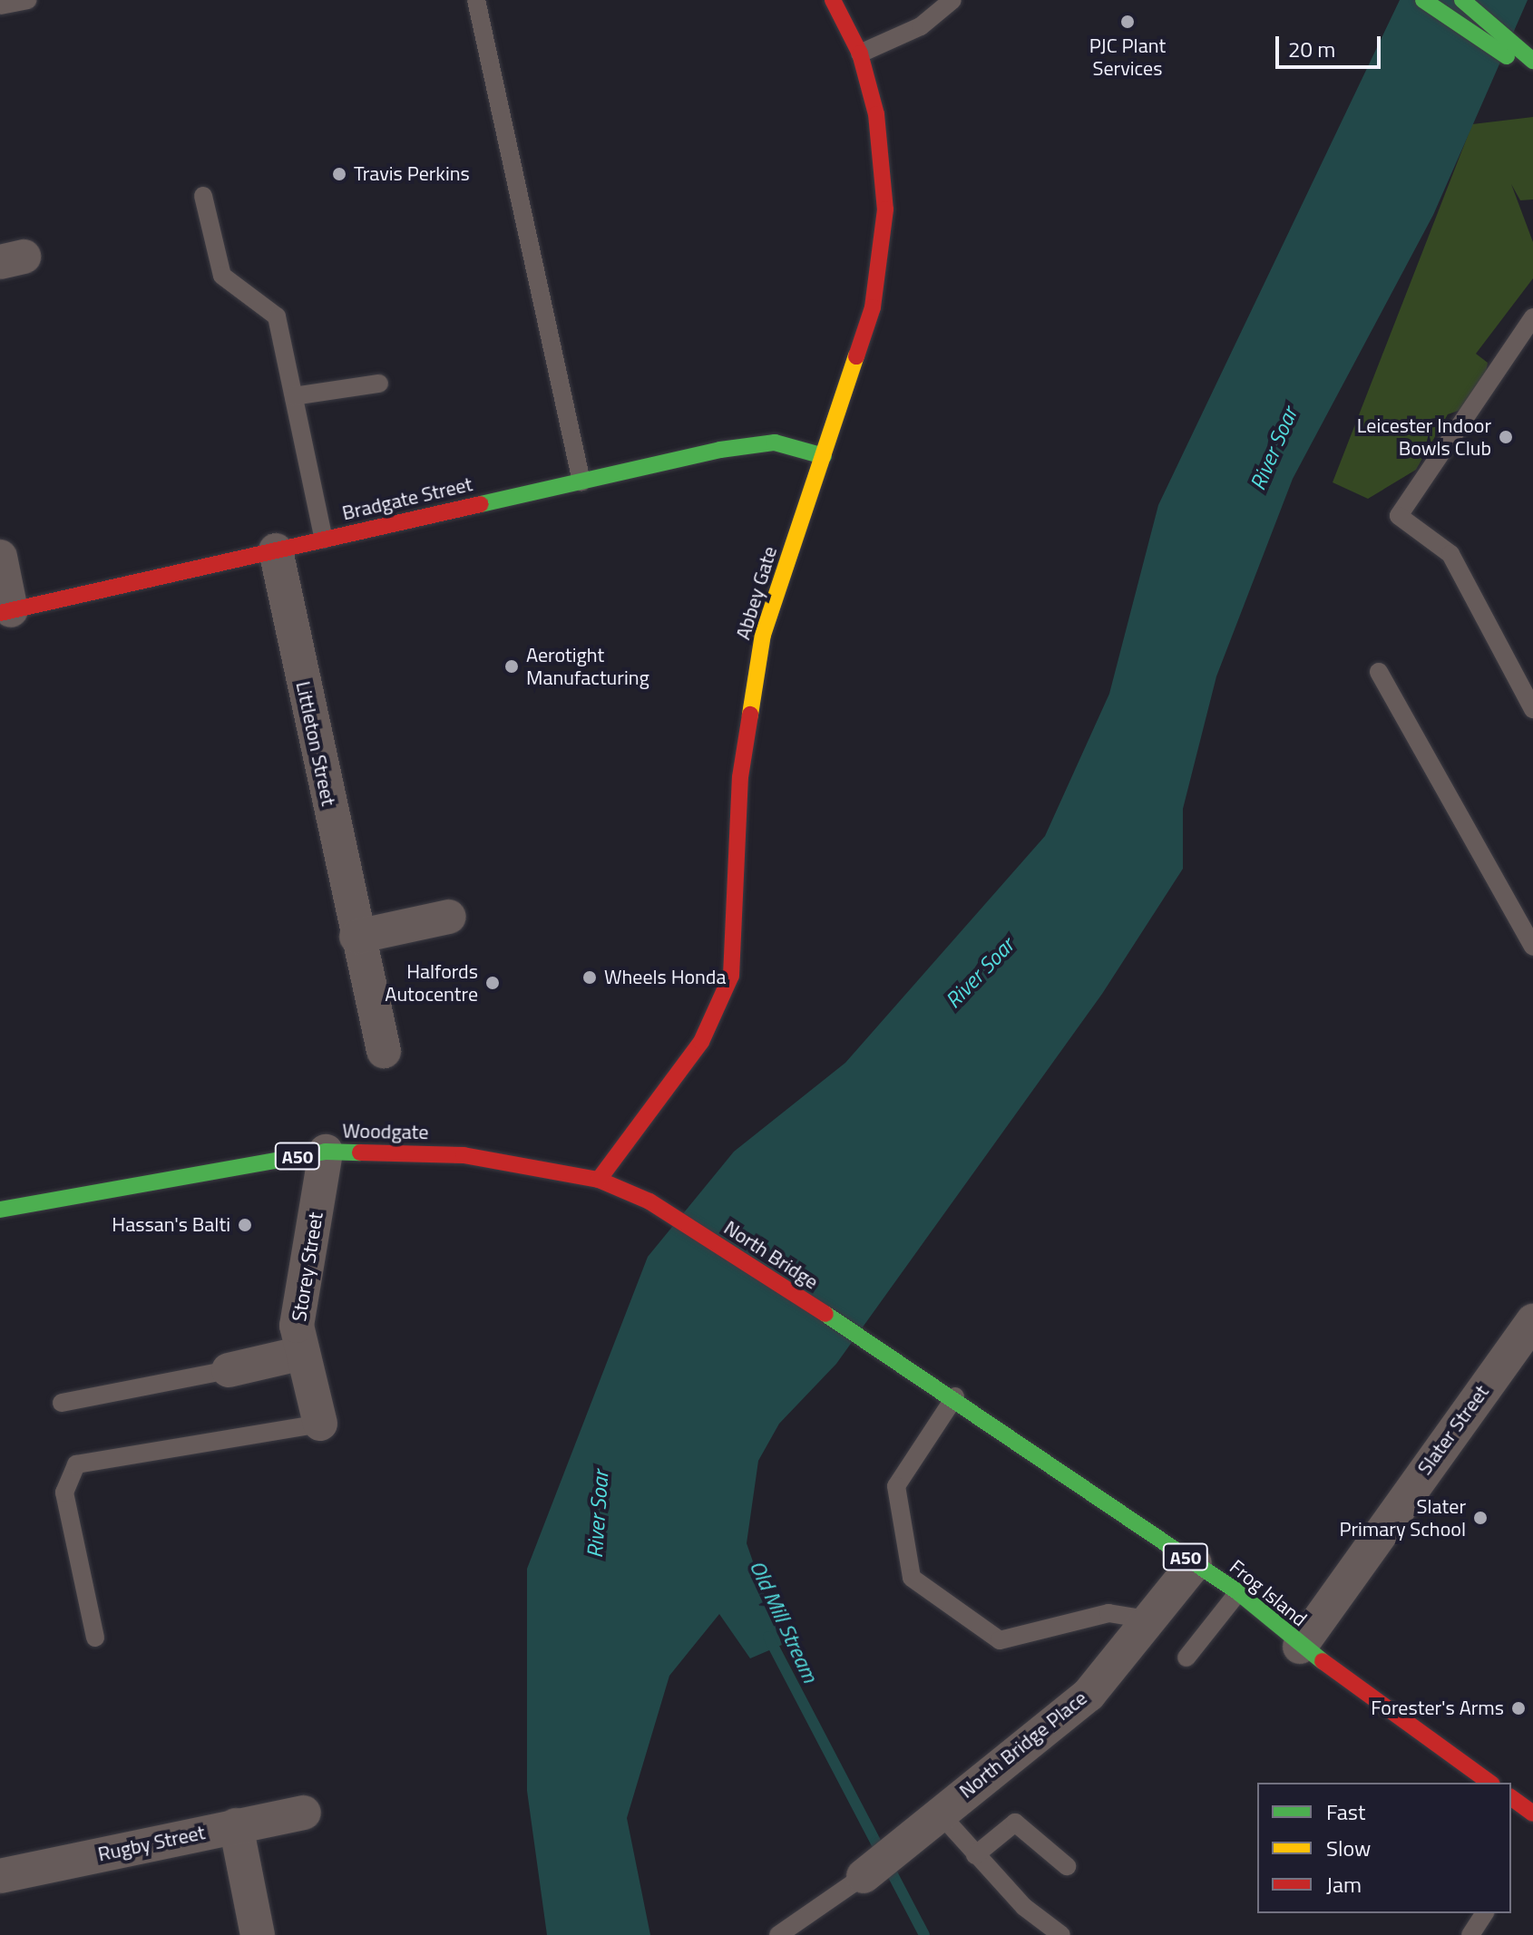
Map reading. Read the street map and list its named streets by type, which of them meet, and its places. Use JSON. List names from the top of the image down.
{
  "streets": {
    "street": [
      "Bradgate Street",
      "Abbey Gate",
      "Littleton Street",
      "Woodgate",
      "A50",
      "North Bridge",
      "Storey Street",
      "Slater Street",
      "Frog Island",
      "North Bridge Place",
      "Rugby Street"
    ]
  },
  "crossings": [
    ["Bradgate Street", "Abbey Gate"],
    ["Bradgate Street", "Littleton Street"],
    ["Abbey Gate", "Woodgate"],
    ["Abbey Gate", "North Bridge"],
    ["Woodgate", "North Bridge"],
    ["Woodgate", "Storey Street"],
    ["North Bridge", "Frog Island"],
    ["Slater Street", "Frog Island"],
    ["Frog Island", "North Bridge Place"]
  ],
  "water": ["River Soar", "Old Mill Stream"],
  "places": [
    "PJC Plant Services",
    "Travis Perkins",
    "Leicester Indoor Bowls Club",
    "Aerotight Manufacturing",
    "Wheels Honda",
    "Halfords Autocentre",
    "Hassan's Balti",
    "Slater Primary School",
    "Forester's Arms"
  ],
  "legend": ["Fast", "Slow", "Jam"],
  "scale_bar": "20 m"
}
